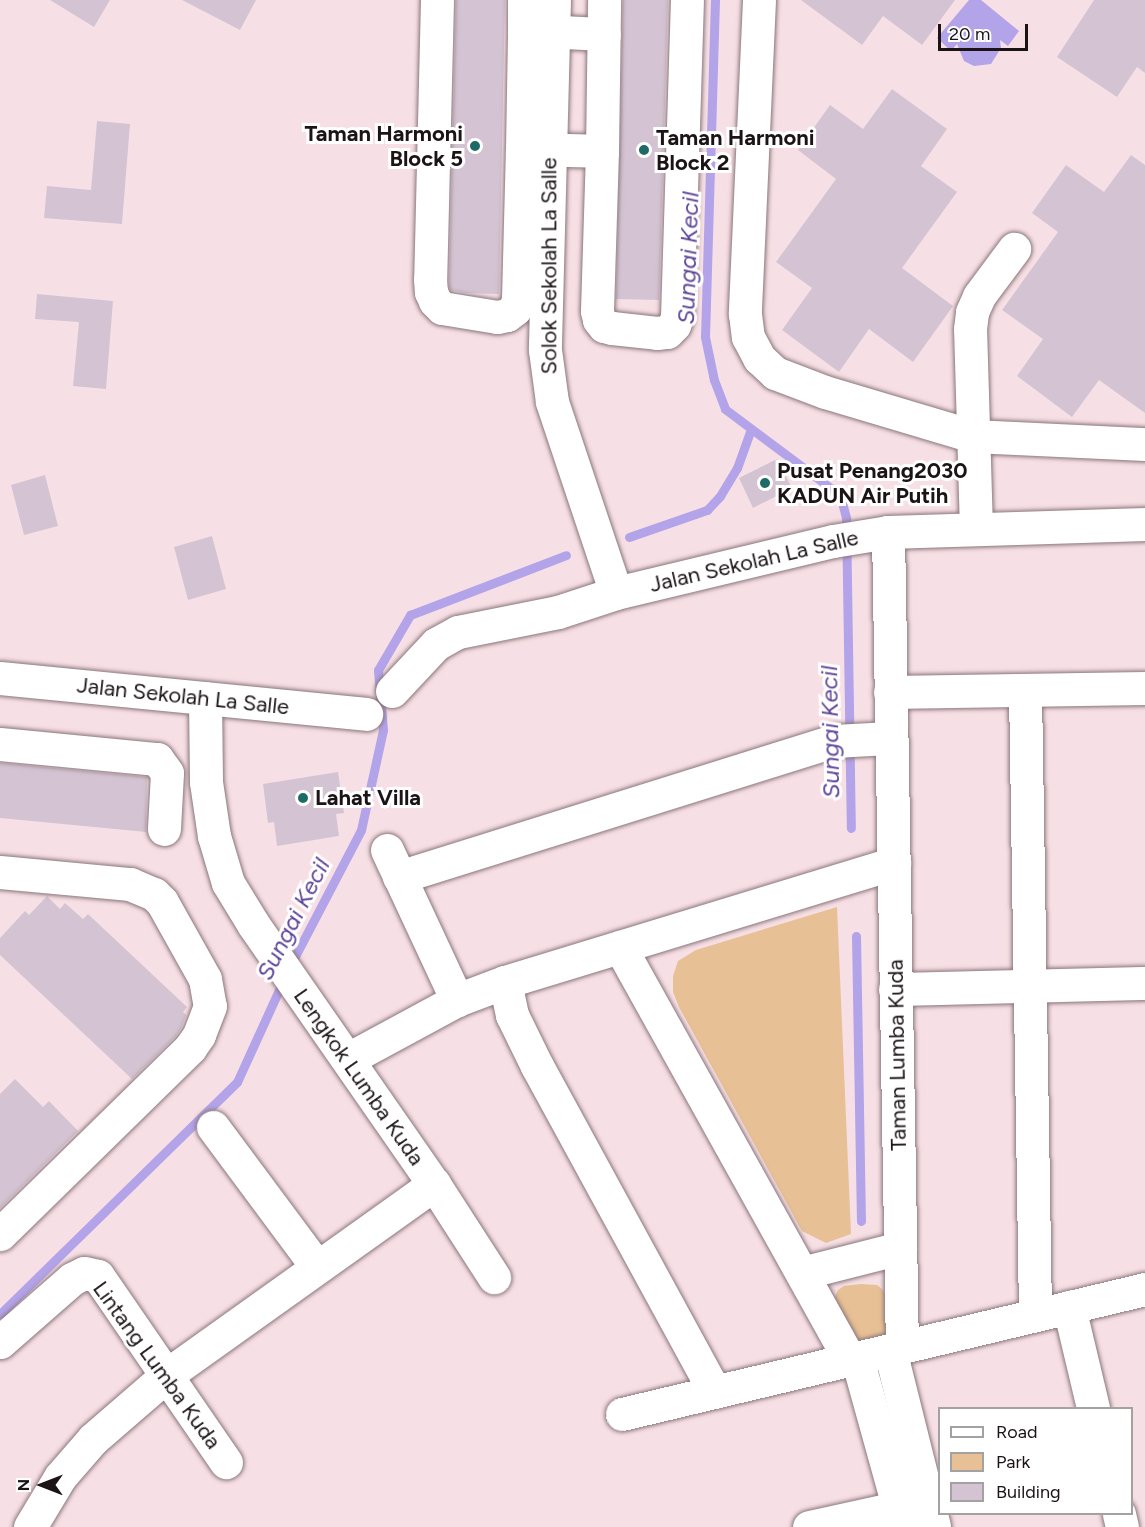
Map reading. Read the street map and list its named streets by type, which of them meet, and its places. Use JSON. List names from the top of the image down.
{
  "streets": {
    "street": [
      "Solok Sekolah La Salle",
      "Jalan Sekolah La Salle",
      "Taman Lumba Kuda",
      "Lengkok Lumba Kuda",
      "Lintang Lumba Kuda"
    ]
  },
  "crossings": [
    ["Solok Sekolah La Salle", "Jalan Sekolah La Salle"],
    ["Jalan Sekolah La Salle", "Taman Lumba Kuda"],
    ["Jalan Sekolah La Salle", "Lengkok Lumba Kuda"]
  ],
  "water": ["Sungai Kecil"],
  "places": [
    "Taman Harmoni Block 5",
    "Taman Harmoni Block 2",
    "Pusat Penang2030 KADUN Air Putih",
    "Lahat Villa"
  ],
  "legend": ["Road", "Park", "Building"],
  "scale_bar": "20 m",
  "north": "left"
}
